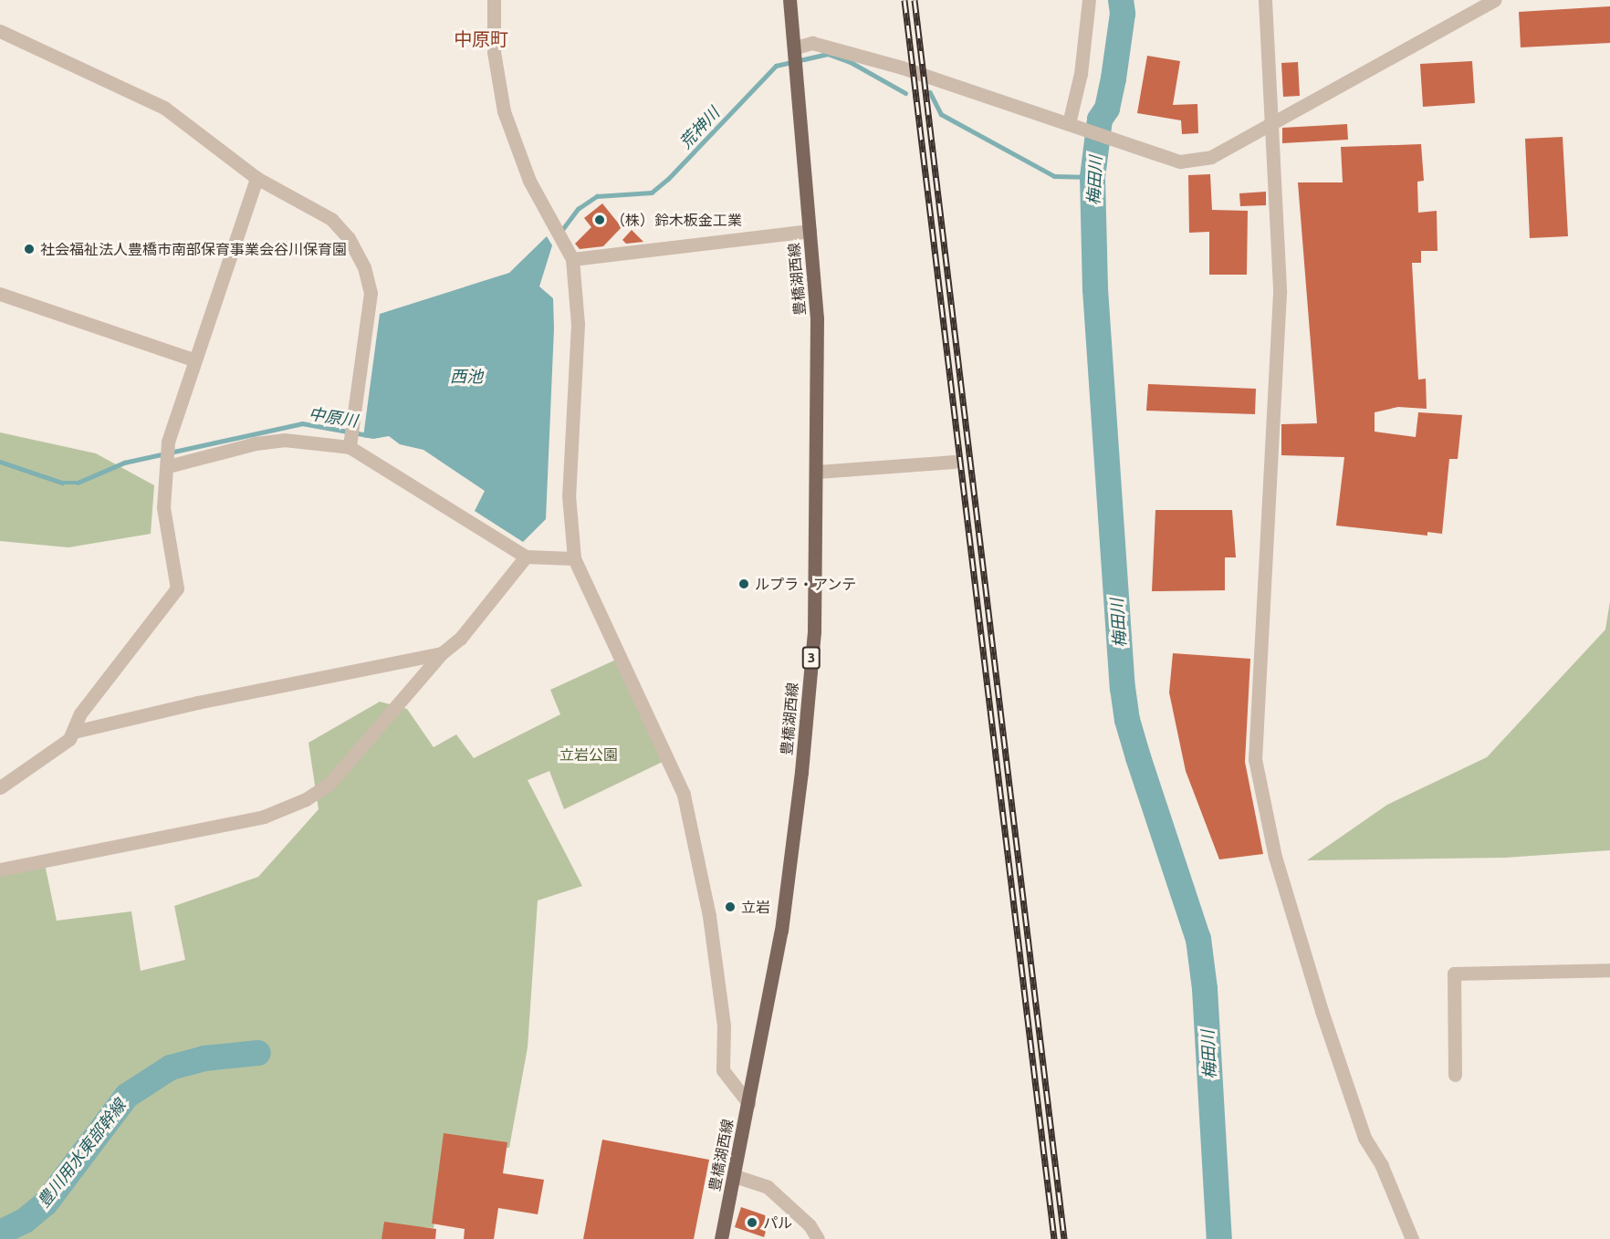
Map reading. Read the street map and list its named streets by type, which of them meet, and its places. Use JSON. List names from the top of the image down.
{
  "streets": {
    "main road": ["豊橋湖西線", "3"]
  },
  "districts": ["中原町"],
  "water": [
    "荒神川",
    "梅田川",
    "西池",
    "中原川",
    "豊川用水東部幹線"
  ],
  "parks": ["立岩公園"],
  "places": [
    "（株）鈴木板金工業",
    "社会福祉法人豊橋市南部保育事業会谷川保育園",
    "ルプラ・アンテ",
    "立岩",
    "パル"
  ]
}
